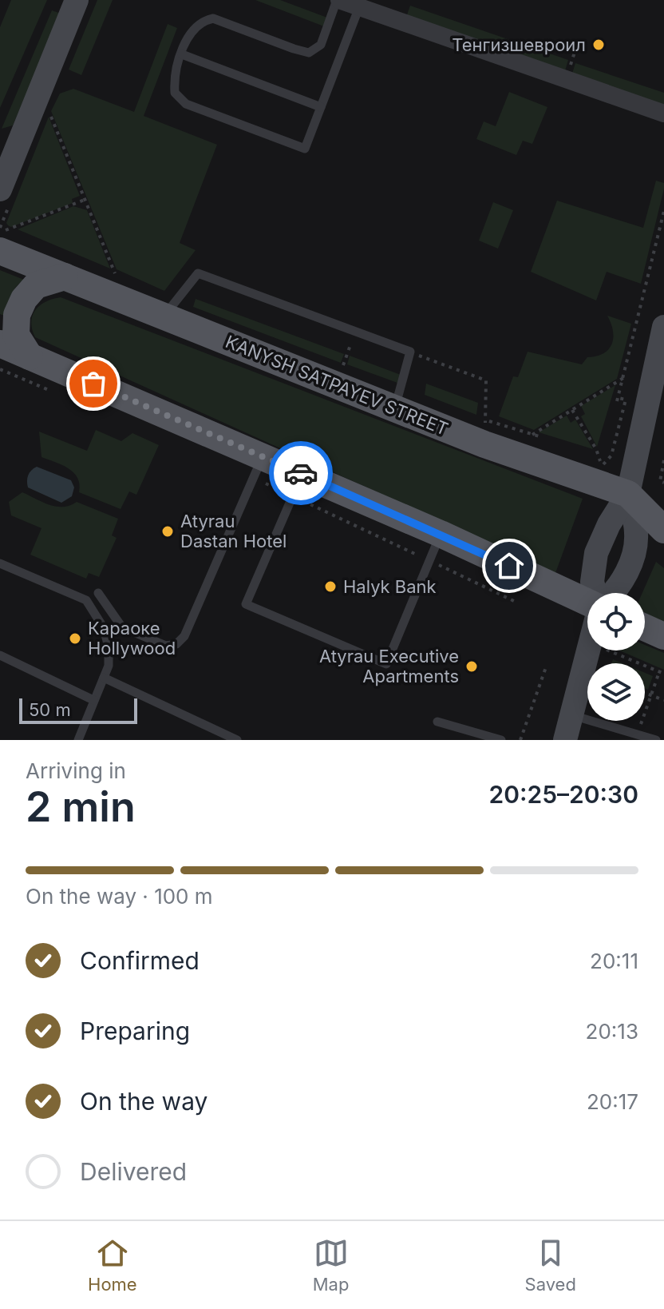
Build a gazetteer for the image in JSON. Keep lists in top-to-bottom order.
{
  "streets": {
    "main road": ["KANYSH SATPAYEV STREET"]
  },
  "places": [
    "Тенгизшевроил",
    "Atyrau Dastan Hotel",
    "Halyk Bank",
    "Караоке Hollywood",
    "Atyrau Executive Apartments"
  ],
  "scale_bar": "50 m",
  "page": {
    "scale": "50 m",
    "heading": ["2 min", "Arriving in", "20:25–20:30"],
    "bar": "On the way · 100 m",
    "list": [
      ["Confirmed", "20:11"],
      ["Preparing", "20:13"],
      ["On the way", "20:17"],
      "Delivered"
    ],
    "tabs": ["Home", "Map", "Saved"]
  }
}
